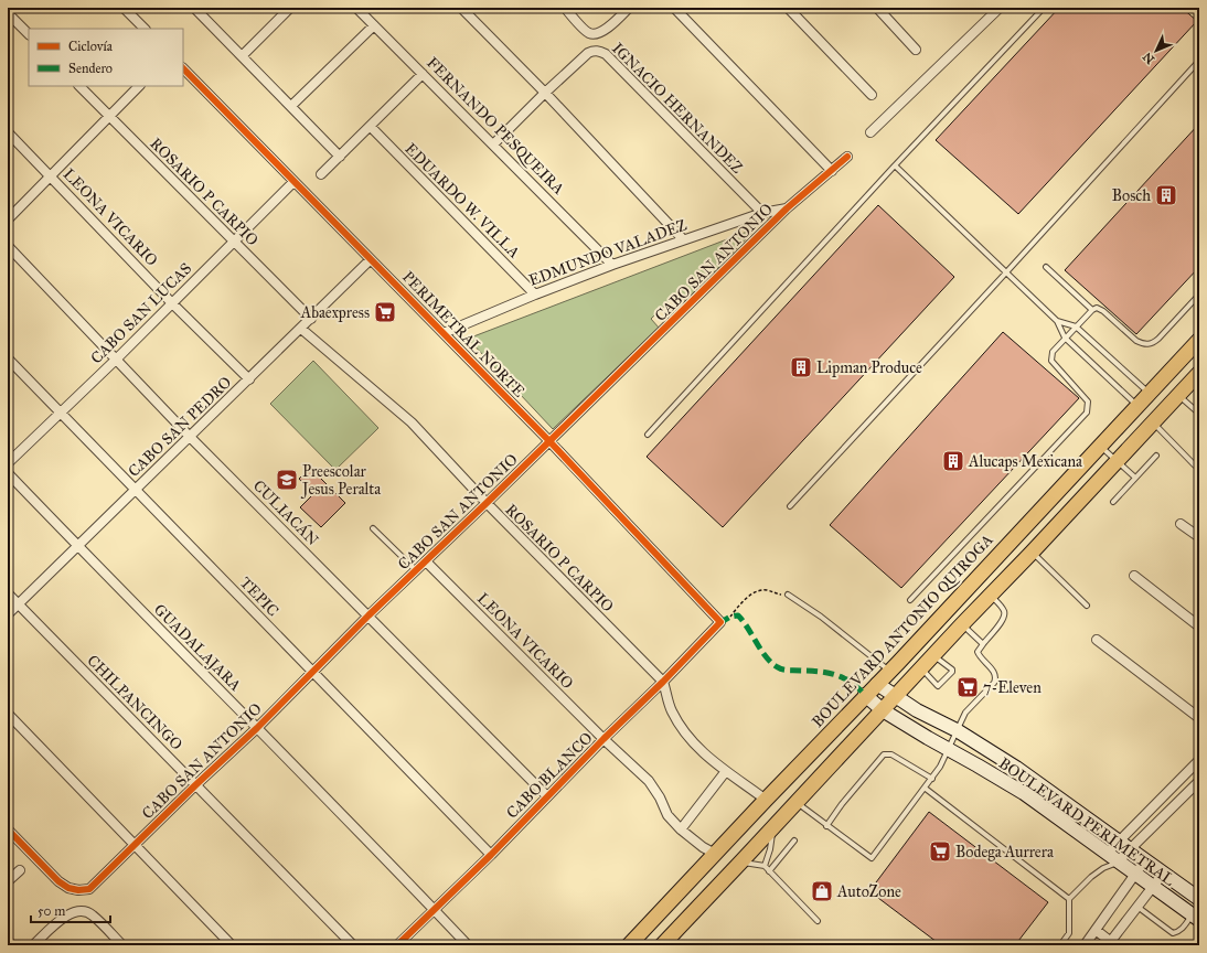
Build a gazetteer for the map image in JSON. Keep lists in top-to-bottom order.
{
  "streets": {
    "main road": ["BOULEVARD ANTONIO QUIROGA"],
    "street": [
      "IGNACIO HERNANDEZ",
      "FERNANDO PESQUEIRA",
      "ROSARIO P CARPIO",
      "EDUARDO W. VILLA",
      "LEONA VICARIO",
      "EDMUNDO VALADEZ",
      "CABO SAN ANTONIO",
      "CABO SAN LUCAS",
      "PERIMETRAL NORTE",
      "CABO SAN PEDRO",
      "CULIACÁN",
      "TEPIC",
      "GUADALAJARA",
      "CHILPANCINGO",
      "CABO BLANCO",
      "BOULEVARD PERIMETRAL"
    ]
  },
  "crossings": [
    ["IGNACIO HERNANDEZ", "FERNANDO PESQUEIRA"],
    ["IGNACIO HERNANDEZ", "EDMUNDO VALADEZ"],
    ["FERNANDO PESQUEIRA", "EDMUNDO VALADEZ"],
    ["ROSARIO P CARPIO", "CABO SAN ANTONIO"],
    ["ROSARIO P CARPIO", "CABO SAN LUCAS"],
    ["ROSARIO P CARPIO", "CABO SAN PEDRO"],
    ["ROSARIO P CARPIO", "CABO BLANCO"],
    ["EDUARDO W. VILLA", "EDMUNDO VALADEZ"],
    ["LEONA VICARIO", "CABO SAN ANTONIO"],
    ["LEONA VICARIO", "CABO SAN LUCAS"],
    ["LEONA VICARIO", "CABO SAN PEDRO"],
    ["LEONA VICARIO", "BOULEVARD ANTONIO QUIROGA"],
    ["LEONA VICARIO", "CABO BLANCO"],
    ["EDMUNDO VALADEZ", "CABO SAN ANTONIO"],
    ["EDMUNDO VALADEZ", "PERIMETRAL NORTE"],
    ["CABO SAN ANTONIO", "PERIMETRAL NORTE"],
    ["CABO SAN ANTONIO", "CULIACÁN"],
    ["CABO SAN ANTONIO", "TEPIC"],
    ["CABO SAN ANTONIO", "GUADALAJARA"],
    ["CABO SAN ANTONIO", "CHILPANCINGO"],
    ["CABO SAN LUCAS", "PERIMETRAL NORTE"],
    ["CABO SAN LUCAS", "CULIACÁN"],
    ["CABO SAN LUCAS", "TEPIC"],
    ["PERIMETRAL NORTE", "CABO SAN PEDRO"],
    ["PERIMETRAL NORTE", "CABO BLANCO"],
    ["CABO SAN PEDRO", "CULIACÁN"],
    ["CABO SAN PEDRO", "TEPIC"],
    ["CABO SAN PEDRO", "GUADALAJARA"],
    ["CABO SAN PEDRO", "CHILPANCINGO"],
    ["CULIACÁN", "CABO BLANCO"],
    ["TEPIC", "CABO BLANCO"],
    ["BOULEVARD ANTONIO QUIROGA", "BOULEVARD PERIMETRAL"],
    ["GUADALAJARA", "CABO BLANCO"]
  ],
  "places": {
    "building": ["Bosch", "Lipman Produce", "Alucaps Mexicana"],
    "supermarket": ["Abaexpress", "7-Eleven", "Bodega Aurrera"],
    "school or university": ["Preescolar Jesus Peralta"],
    "shop": ["AutoZone"]
  },
  "legend": ["Ciclovía", "Sendero"],
  "scale_bar": "50 m",
  "north": "bottom left"
}
